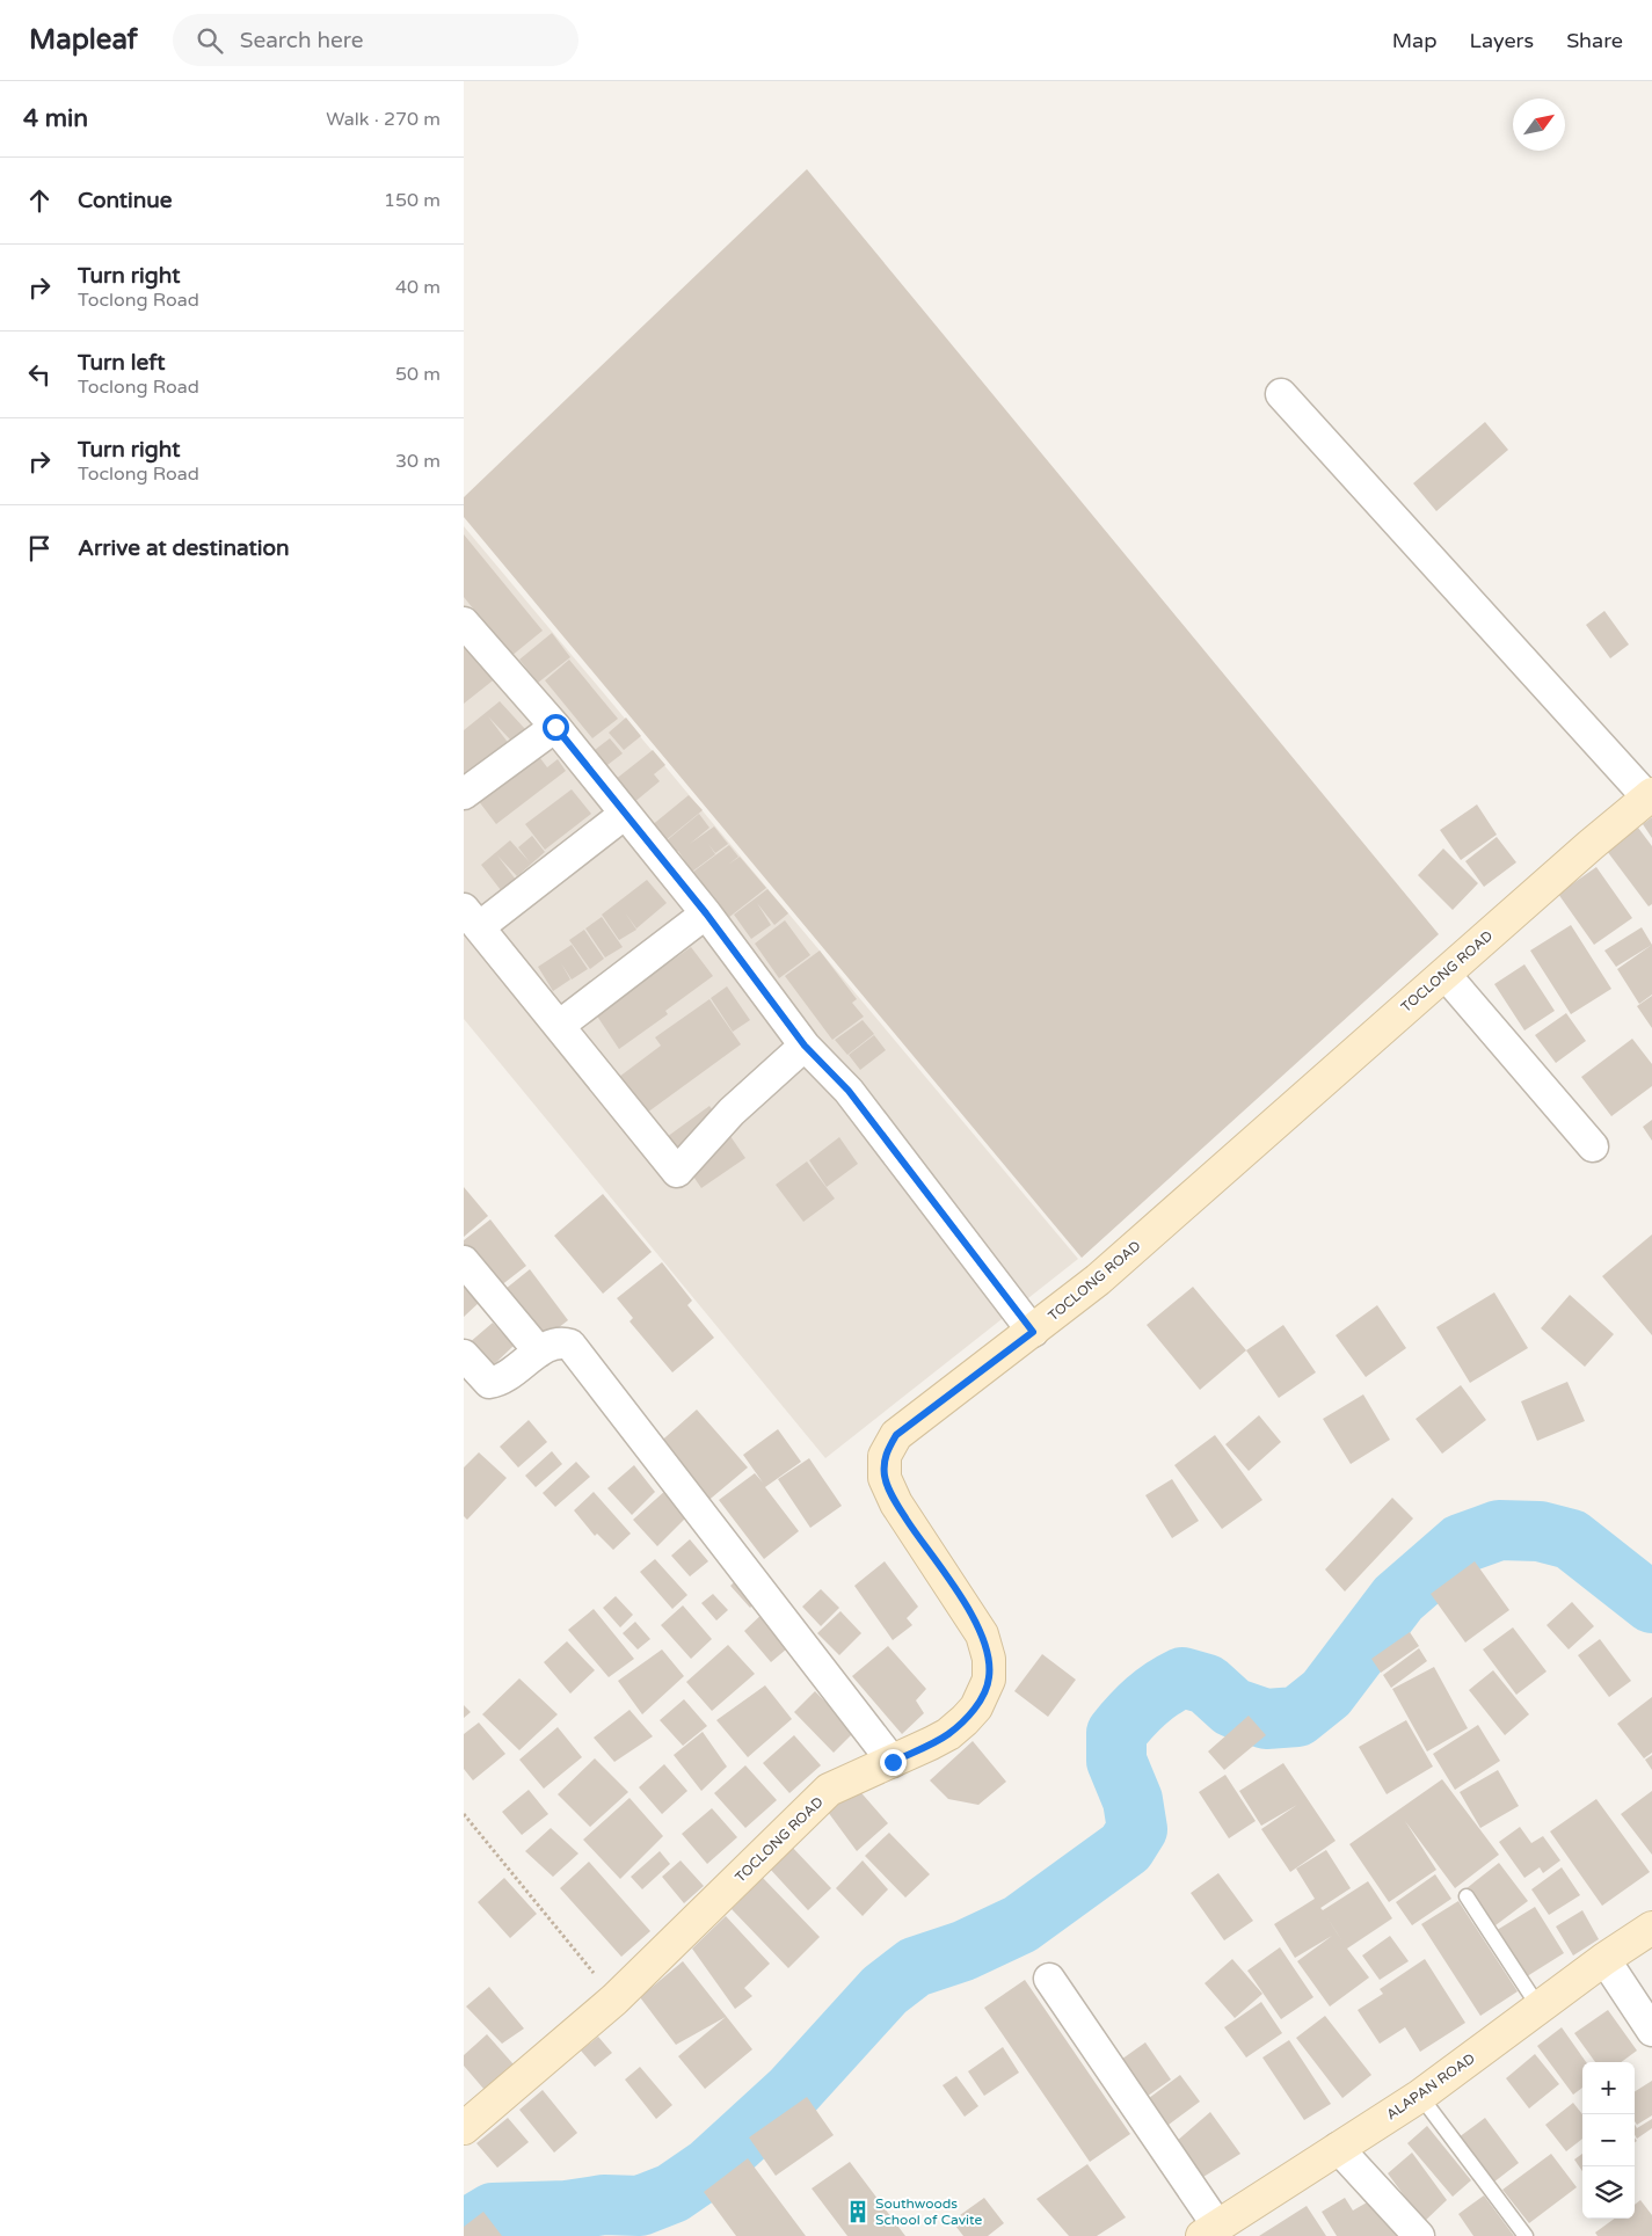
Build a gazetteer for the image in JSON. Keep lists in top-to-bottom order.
{
  "streets": {
    "street": ["TOCLONG ROAD", "ALAPAN ROAD"]
  },
  "places": {
    "building": ["Southwoods School of Cavite"]
  },
  "north": "top right",
  "page": {
    "header": "Mapleaf",
    "search": "Search here",
    "nav": ["Map", "Layers", "Share"],
    "heading": ["4 min", "Walk · 270 m"],
    "list": [
      ["Continue", "150 m"],
      ["Turn right", "Toclong Road", "40 m"],
      ["Turn left", "Toclong Road", "50 m"],
      ["Turn right", "Toclong Road", "30 m"],
      "Arrive at destination"
    ],
    "map_buttons": ["+", "−"]
  }
}
